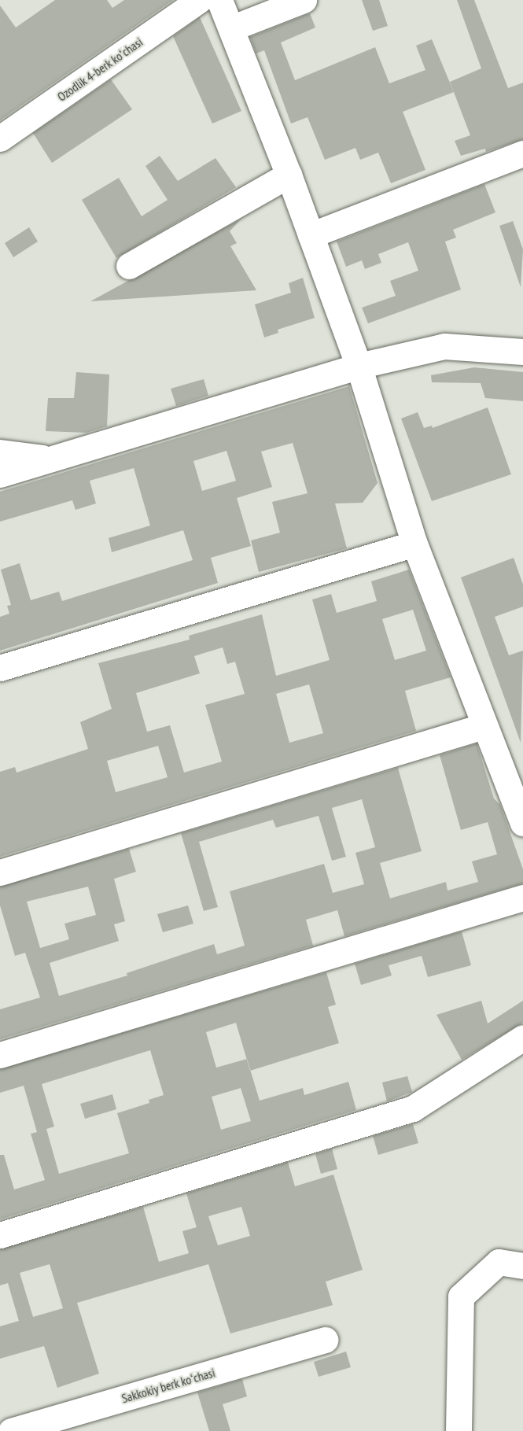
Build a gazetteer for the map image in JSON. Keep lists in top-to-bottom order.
{
  "streets": {
    "street": ["Ozodlik 4-berk koʻchasi", "Sakkokiy berk koʻchasi"]
  }
}
